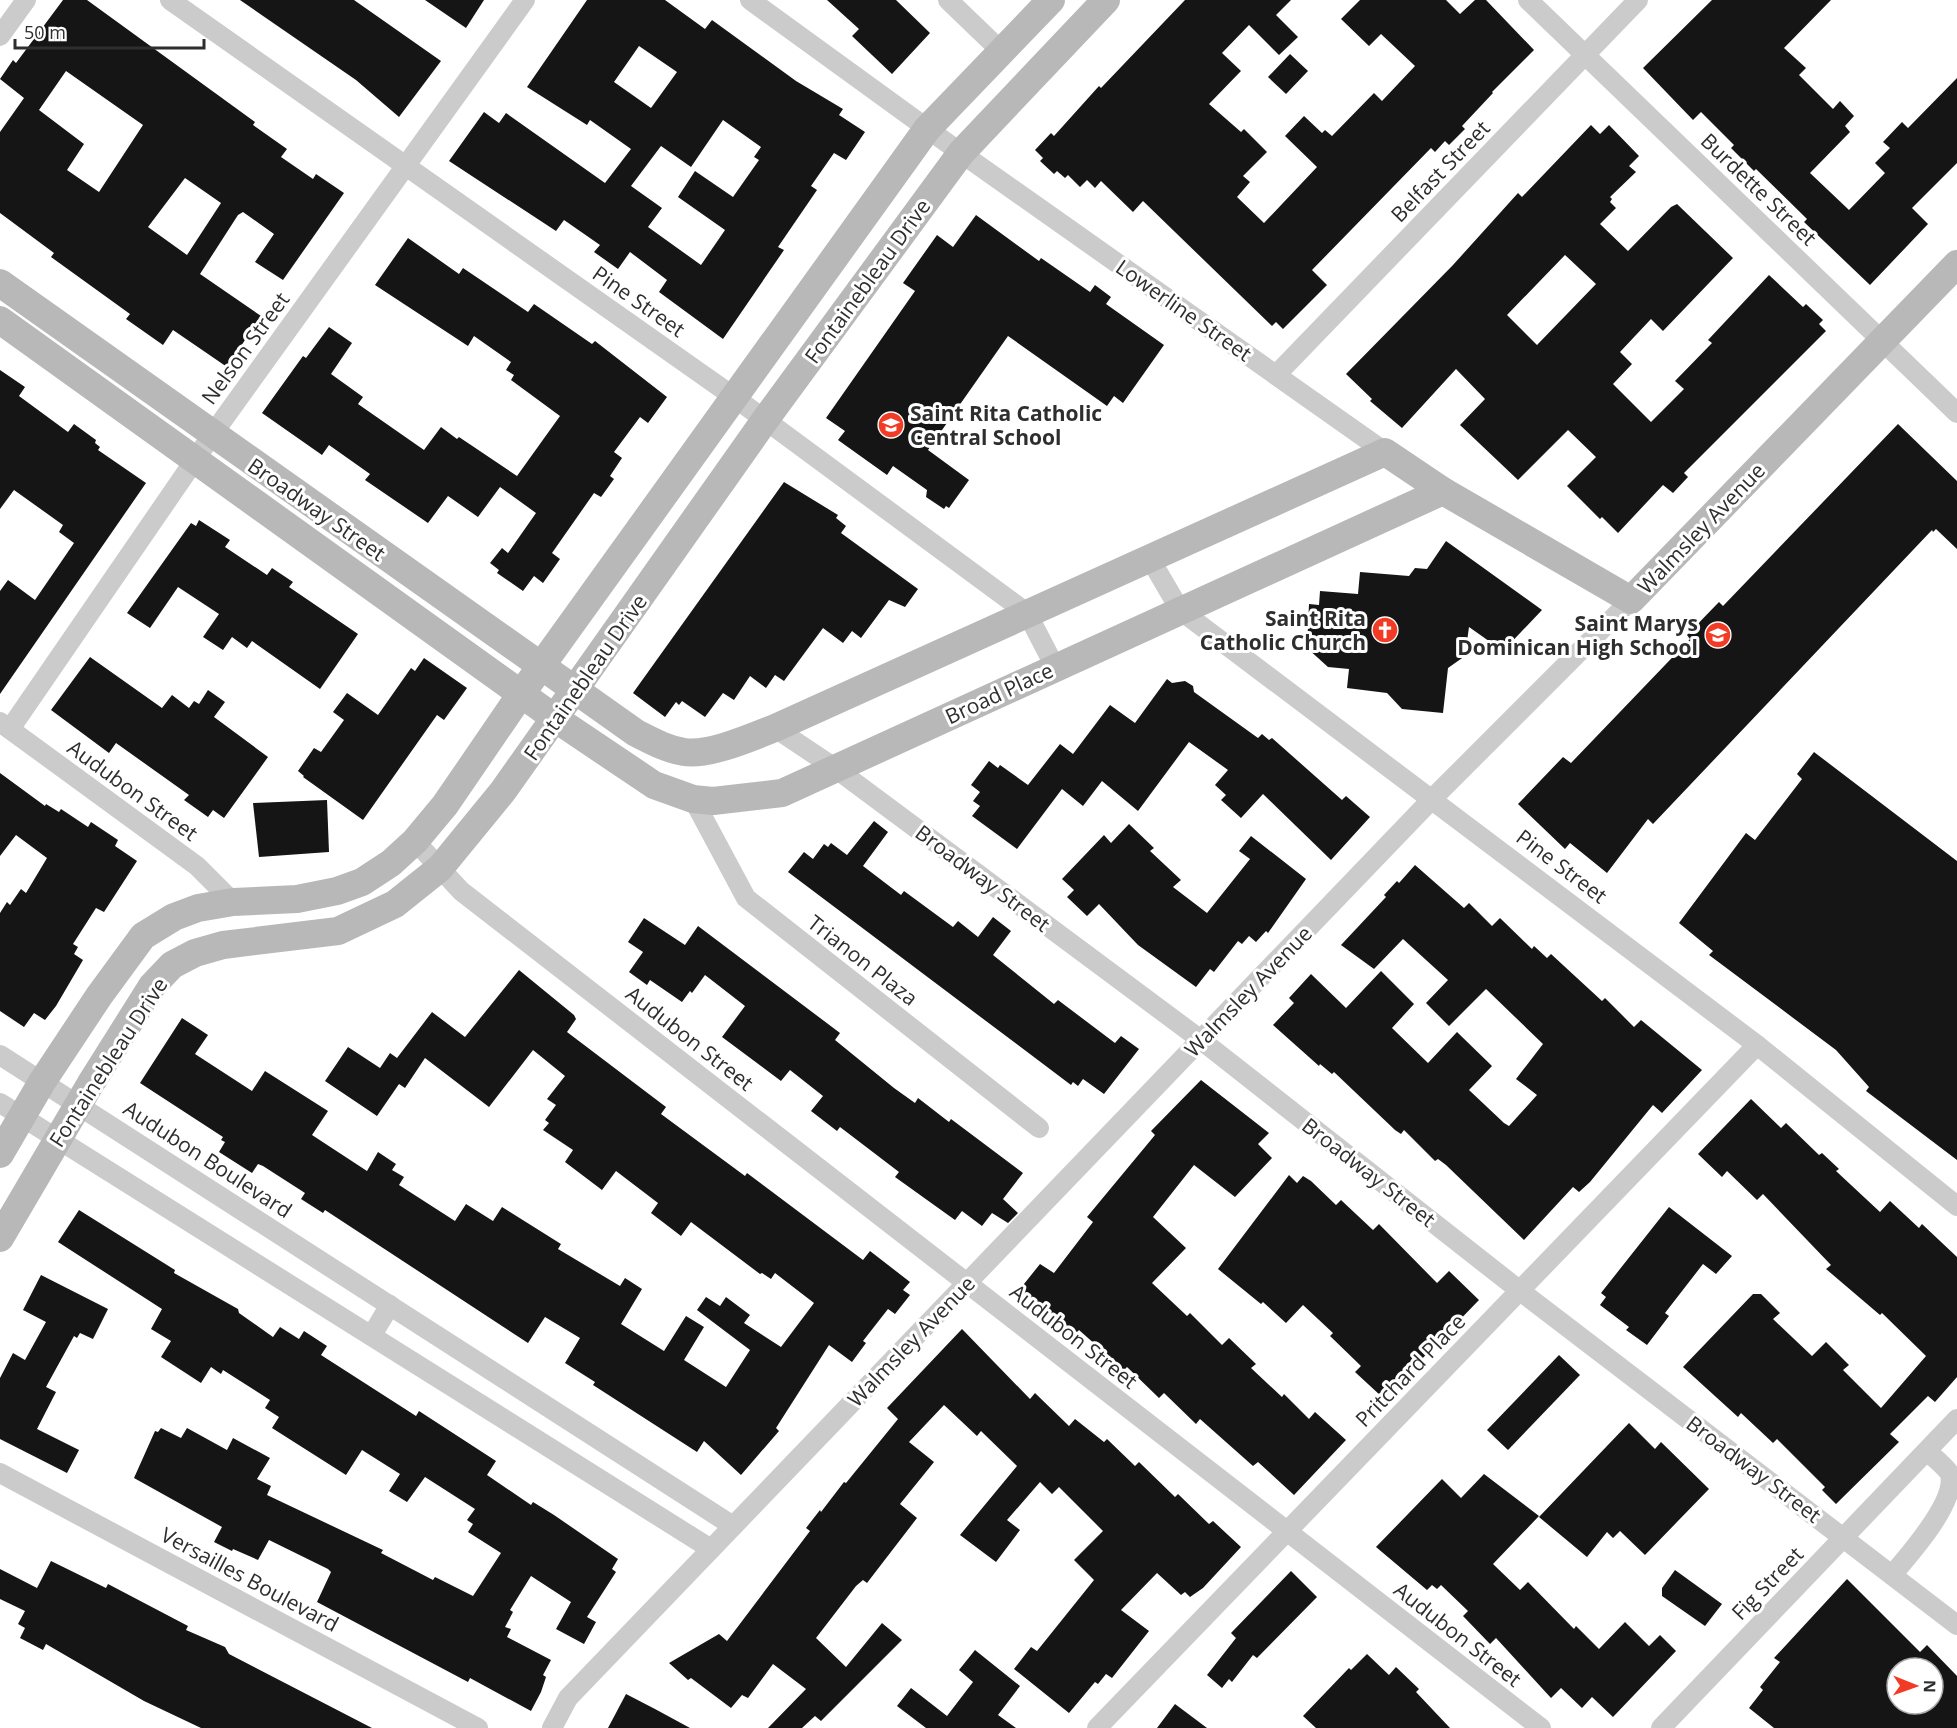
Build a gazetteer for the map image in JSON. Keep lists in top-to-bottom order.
{
  "streets": {
    "street": [
      "Belfast Street",
      "Burdette Street",
      "Fontainebleau Drive",
      "Pine Street",
      "Lowerline Street",
      "Nelson Street",
      "Broadway Street",
      "Walmsley Avenue",
      "Broad Place",
      "Audubon Street",
      "Trianon Plaza",
      "Audubon Boulevard",
      "Pritchard Place",
      "Versailles Boulevard",
      "Fig Street"
    ]
  },
  "crossings": [
    ["Belfast Street", "Burdette Street"],
    ["Belfast Street", "Lowerline Street"],
    ["Burdette Street", "Walmsley Avenue"],
    ["Fontainebleau Drive", "Pine Street"],
    ["Fontainebleau Drive", "Lowerline Street"],
    ["Fontainebleau Drive", "Broadway Street"],
    ["Fontainebleau Drive", "Broad Place"],
    ["Fontainebleau Drive", "Audubon Street"],
    ["Fontainebleau Drive", "Audubon Boulevard"],
    ["Pine Street", "Nelson Street"],
    ["Pine Street", "Walmsley Avenue"],
    ["Pine Street", "Broad Place"],
    ["Pine Street", "Pritchard Place"],
    ["Lowerline Street", "Walmsley Avenue"],
    ["Lowerline Street", "Broad Place"],
    ["Nelson Street", "Broadway Street"],
    ["Nelson Street", "Audubon Street"],
    ["Broadway Street", "Walmsley Avenue"],
    ["Broadway Street", "Broad Place"],
    ["Broadway Street", "Pritchard Place"],
    ["Broadway Street", "Fig Street"],
    ["Walmsley Avenue", "Audubon Street"],
    ["Walmsley Avenue", "Audubon Boulevard"],
    ["Broad Place", "Trianon Plaza"],
    ["Audubon Street", "Pritchard Place"]
  ],
  "places": {
    "school or university": ["Saint Rita Catholic Central School", "Saint Marys Dominican High School"],
    "church": ["Saint Rita Catholic Church"]
  },
  "scale_bar": "50 m",
  "north": "right"
}
